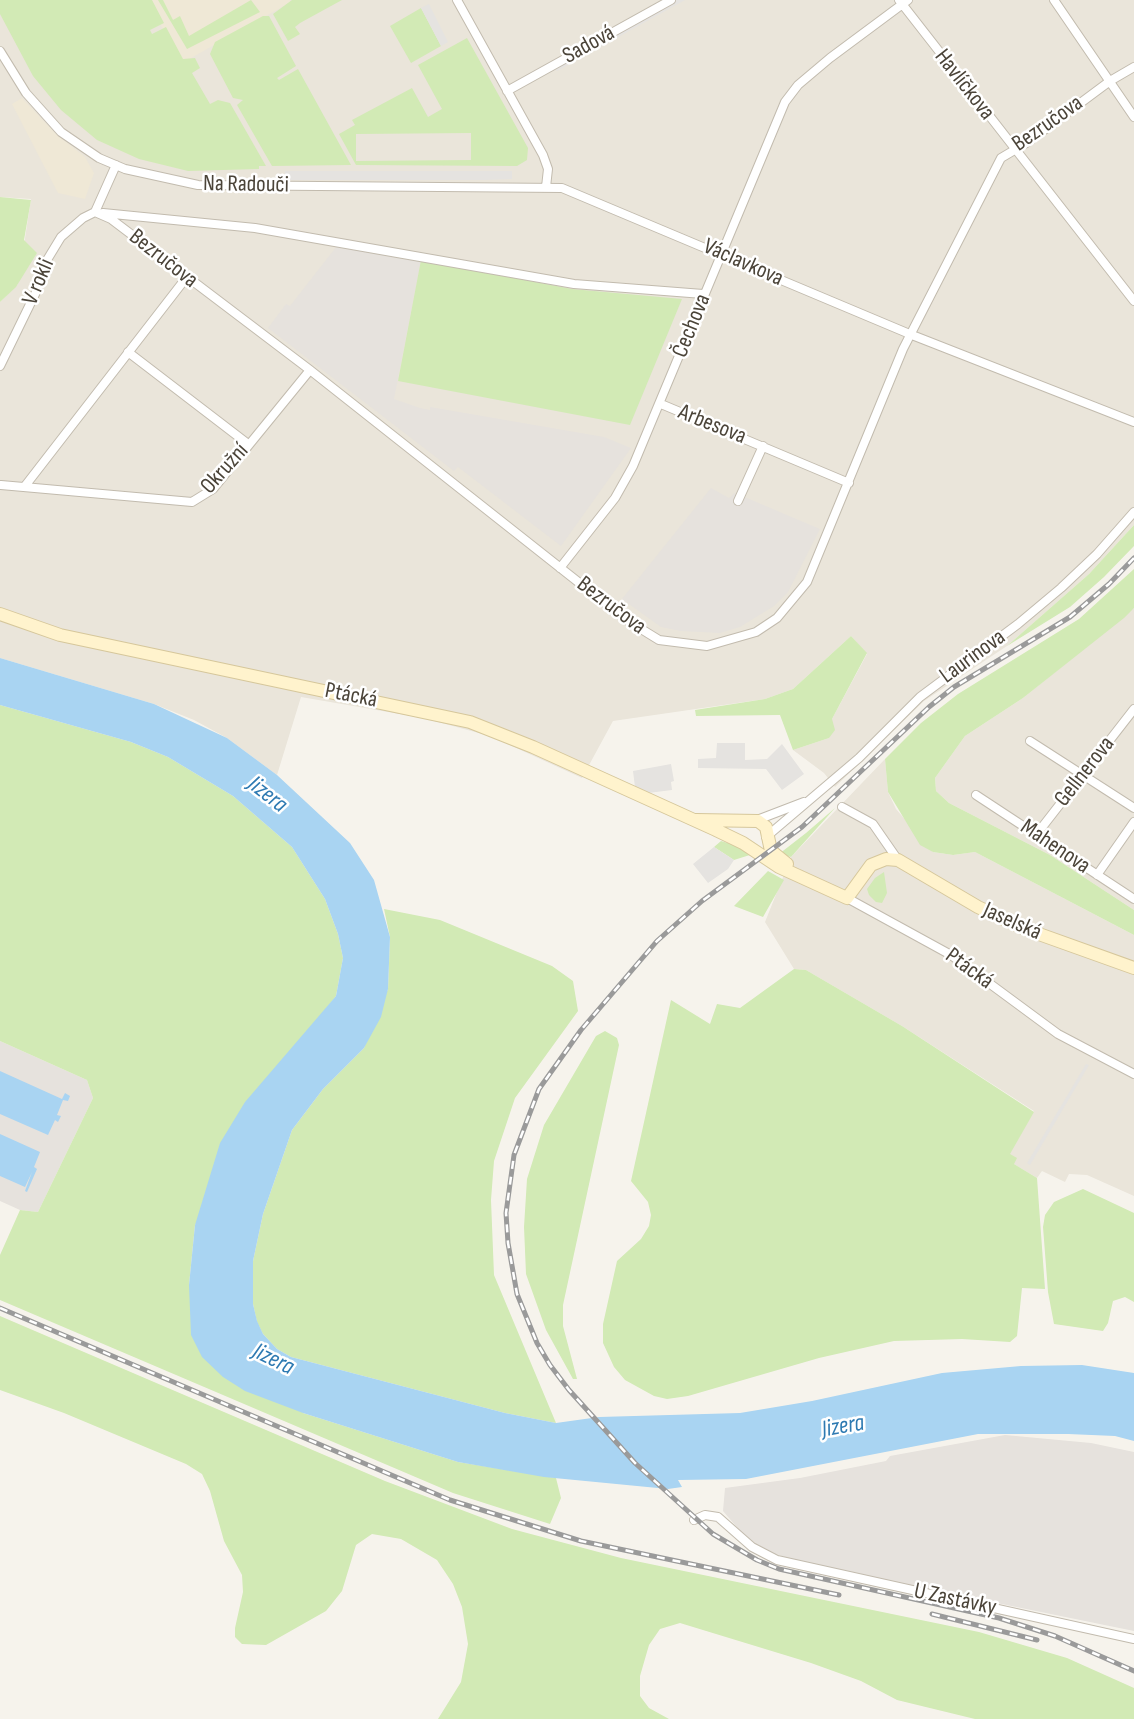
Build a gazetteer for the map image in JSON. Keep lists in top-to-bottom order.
{
  "streets": {
    "street": [
      "Sadová",
      "Havlíčkova",
      "Bezručova",
      "Na Radouči",
      "Václavkova",
      "V rokli",
      "Čechova",
      "Arbesova",
      "Okružní",
      "Laurinova",
      "Ptácká",
      "Gellnerova",
      "Mahenova",
      "Jaselská",
      "U Zastávky"
    ]
  },
  "crossings": [
    ["Havlíčkova", "Bezručova"],
    ["Havlíčkova", "Čechova"],
    ["Bezručova", "Václavkova"],
    ["Bezručova", "V rokli"],
    ["Bezručova", "Čechova"],
    ["Bezručova", "Arbesova"],
    ["Bezručova", "Okružní"],
    ["Na Radouči", "Václavkova"],
    ["Václavkova", "Čechova"],
    ["Čechova", "Arbesova"],
    ["Laurinova", "Ptácká"],
    ["Gellnerova", "Mahenova"]
  ],
  "water": ["Jizera"]
}
